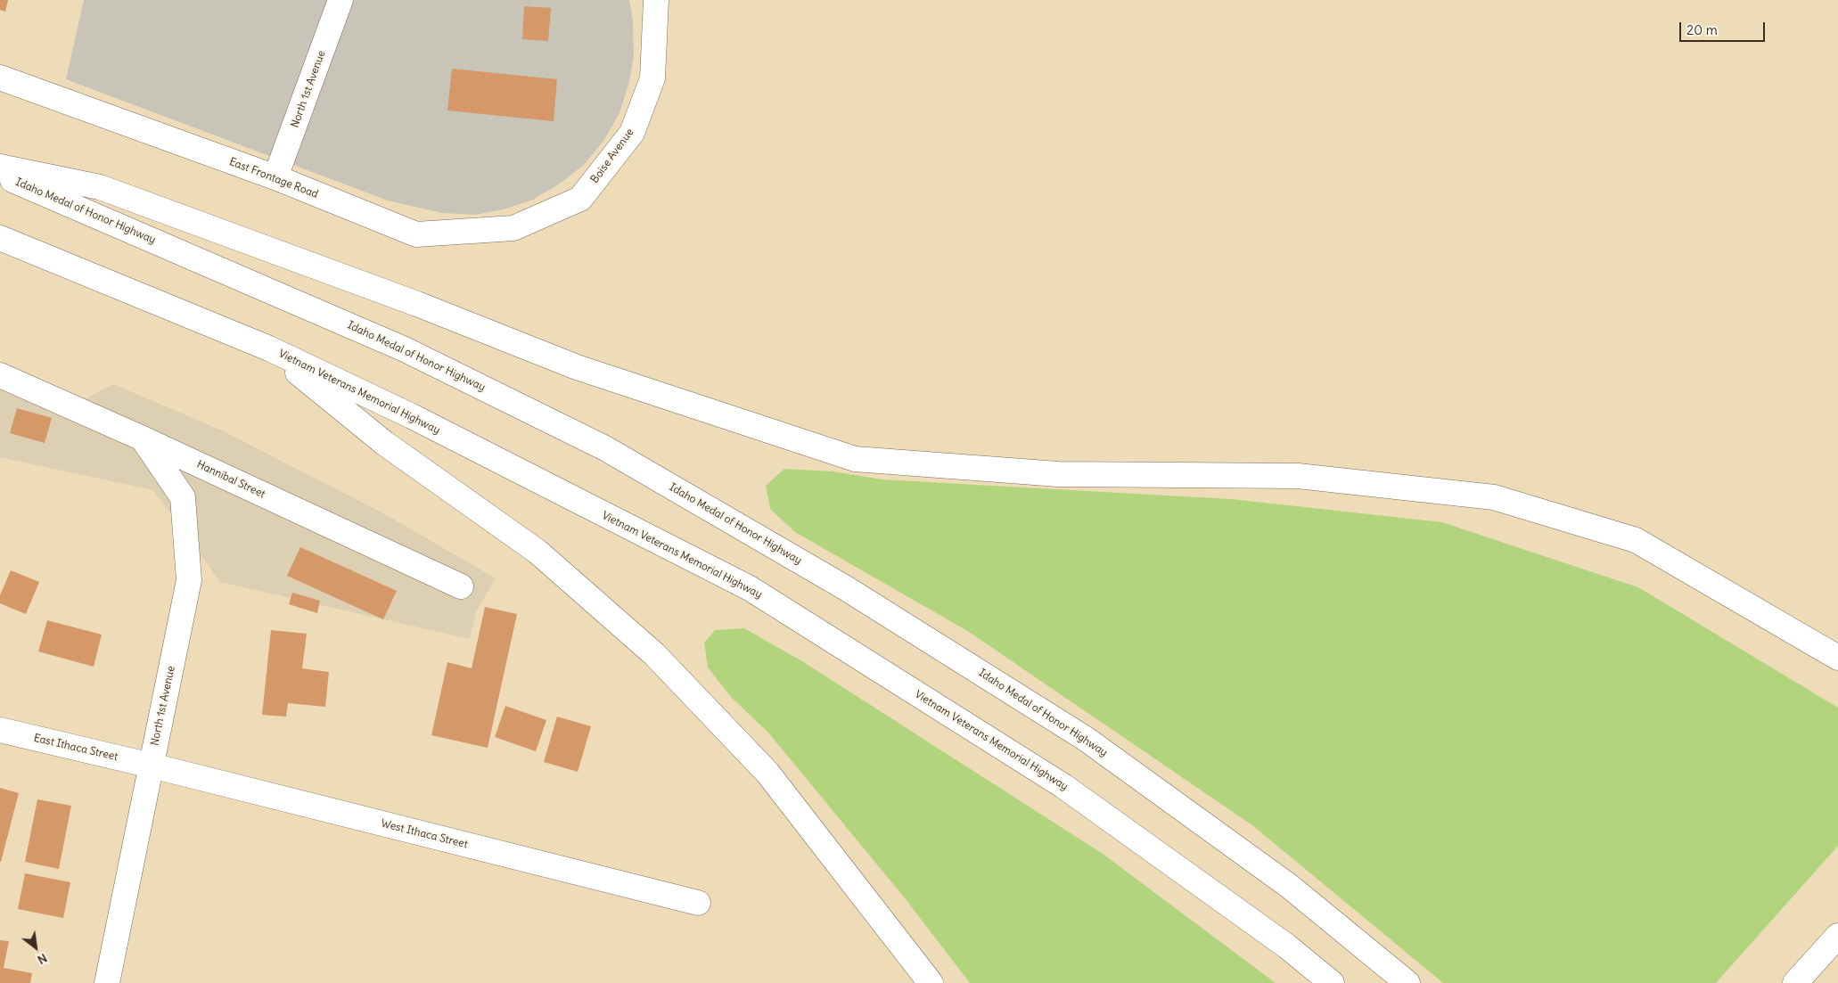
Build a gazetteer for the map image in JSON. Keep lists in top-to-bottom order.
{
  "streets": {
    "main road": [
      "North 1st Avenue",
      "Boise Avenue",
      "East Frontage Road",
      "Idaho Medal of Honor Highway",
      "Vietnam Veterans Memorial Highway",
      "Hannibal Street",
      "East Ithaca Street",
      "West Ithaca Street"
    ]
  },
  "crossings": [
    ["North 1st Avenue", "East Frontage Road"],
    ["North 1st Avenue", "Hannibal Street"],
    ["North 1st Avenue", "East Ithaca Street"],
    ["North 1st Avenue", "West Ithaca Street"],
    ["Boise Avenue", "East Frontage Road"],
    ["East Ithaca Street", "West Ithaca Street"]
  ],
  "scale_bar": "20 m",
  "north": "bottom right"
}
